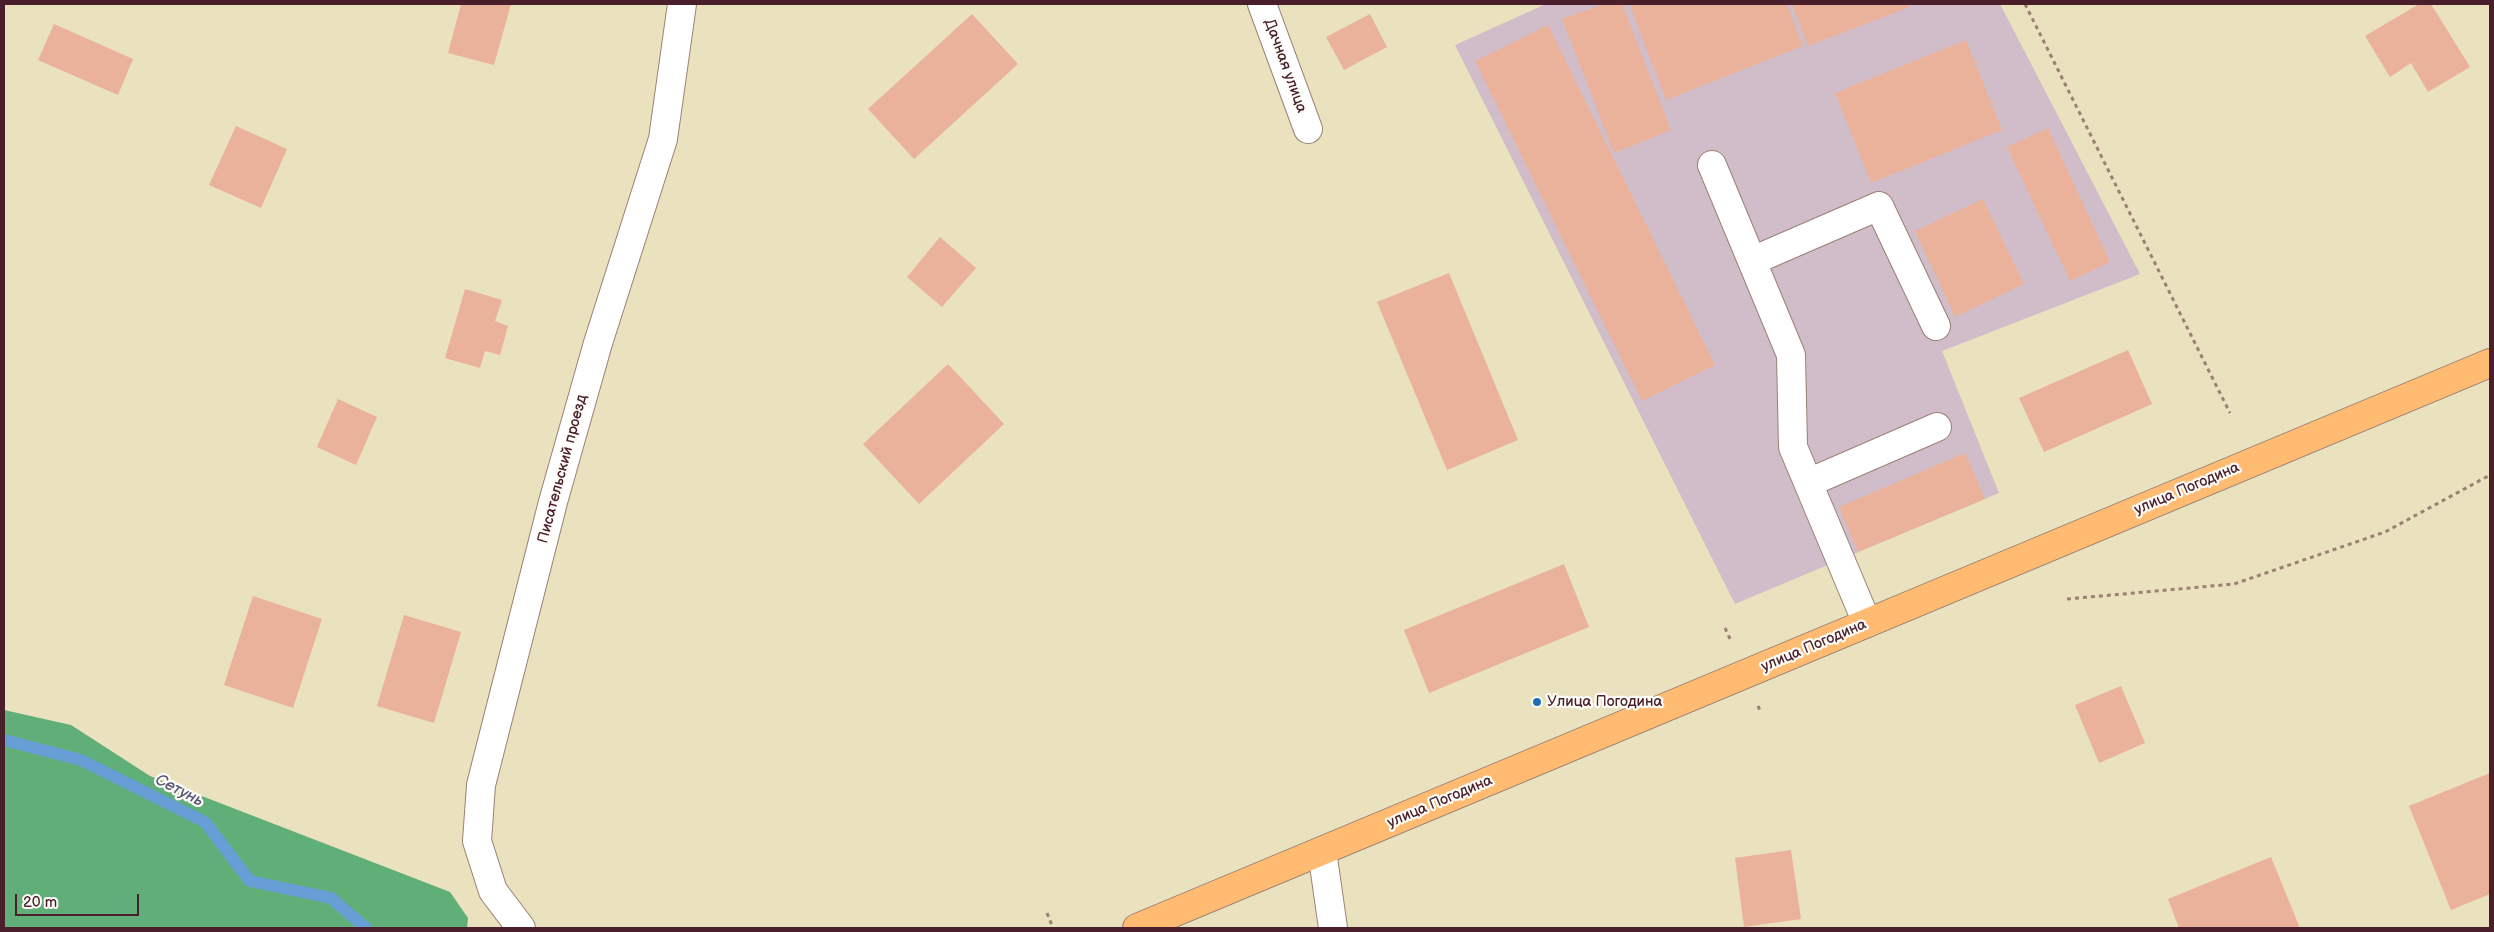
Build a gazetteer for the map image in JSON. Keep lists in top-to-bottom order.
{
  "streets": {
    "main road": ["улица Погодина"],
    "street": ["Дачная улица", "Писательский проезд"]
  },
  "water": ["Сетунь"],
  "places": ["Улица Погодина"],
  "scale_bar": "20 m"
}
